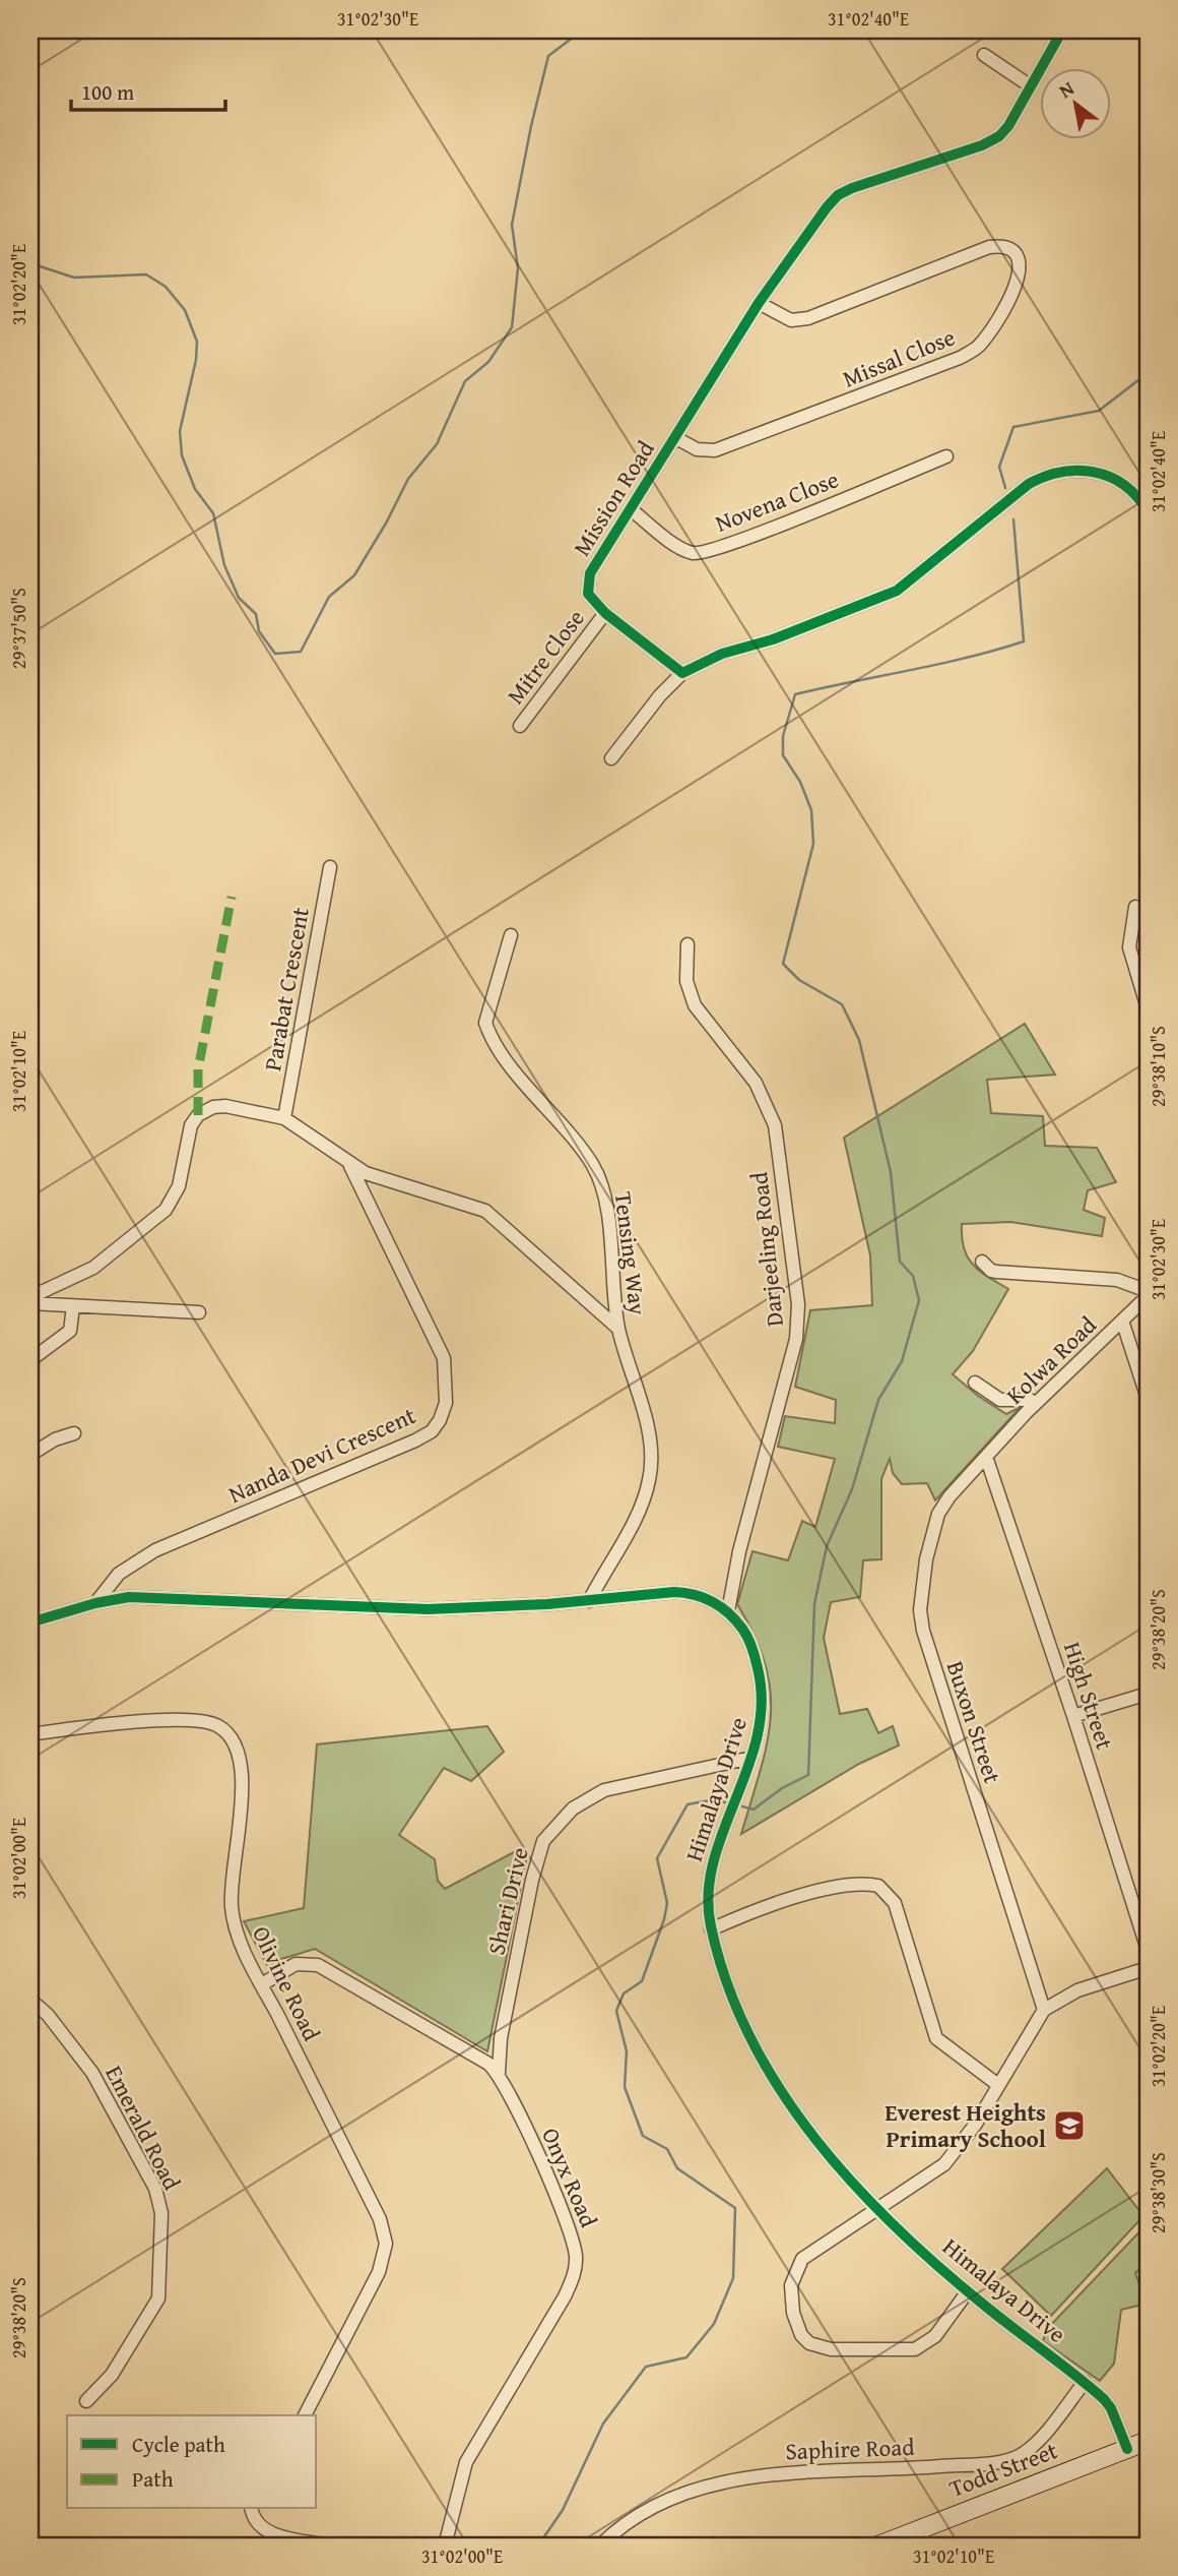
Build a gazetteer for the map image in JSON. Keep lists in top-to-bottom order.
{
  "streets": {
    "street": [
      "Missal Close",
      "Mission Road",
      "Novena Close",
      "Mitre Close",
      "Parabat Crescent",
      "Darjeeling Road",
      "Tensing Way",
      "Kolwa Road",
      "Nanda Devi Crescent",
      "High Street",
      "Buxon Street",
      "Himalaya Drive",
      "Shari Drive",
      "Olivine Road",
      "Emerald Road",
      "Onyx Road",
      "Saphire Road",
      "Todd Street"
    ]
  },
  "crossings": [
    ["Missal Close", "Mission Road"],
    ["Mission Road", "Novena Close"],
    ["Mission Road", "Mitre Close"],
    ["Darjeeling Road", "Himalaya Drive"],
    ["Tensing Way", "Himalaya Drive"],
    ["Kolwa Road", "High Street"],
    ["Kolwa Road", "Buxon Street"],
    ["Nanda Devi Crescent", "Himalaya Drive"],
    ["High Street", "Buxon Street"],
    ["Himalaya Drive", "Shari Drive"],
    ["Himalaya Drive", "Saphire Road"],
    ["Himalaya Drive", "Todd Street"],
    ["Shari Drive", "Onyx Road"],
    ["Olivine Road", "Onyx Road"]
  ],
  "places": {
    "school or university": ["Everest Heights Primary School"]
  },
  "legend": ["Cycle path", "Path"],
  "scale_bar": "100 m",
  "north": "top left",
  "coordinates": [
    "31°02'30\"E",
    "31°02'40\"E",
    "31°02'20\"E",
    "29°37'50\"S",
    "29°38'10\"S",
    "31°02'10\"E",
    "29°38'20\"S",
    "31°02'00\"E",
    "29°38'30\"S"
  ]
}
